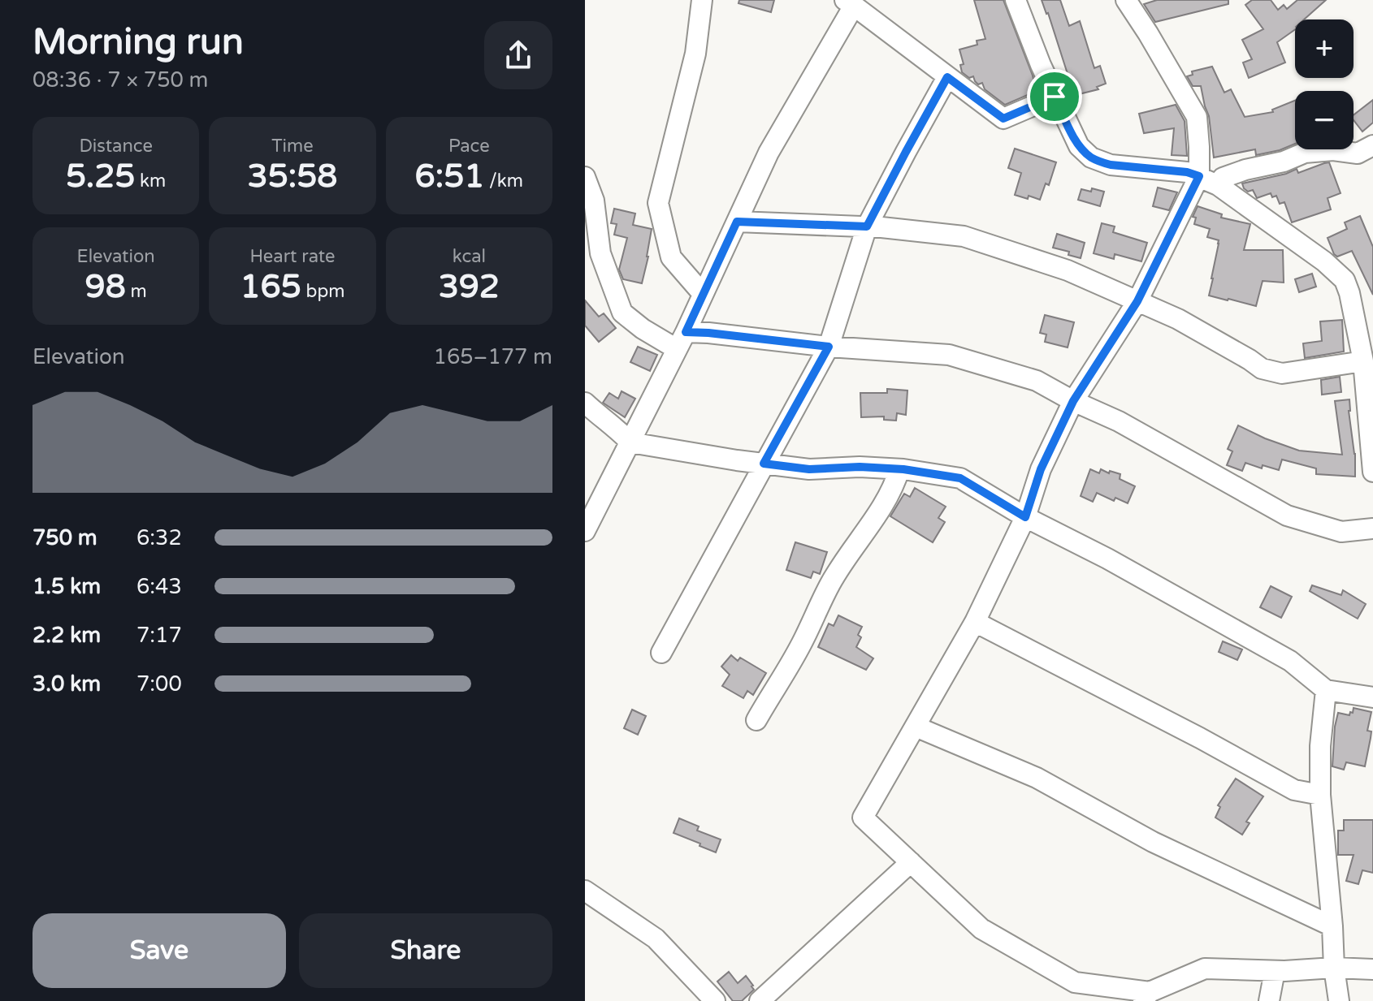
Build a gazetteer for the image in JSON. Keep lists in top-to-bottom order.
{
  "page": {
    "heading": ["Morning run", "08:36 · 7 × 750 m"],
    "map_buttons": ["+", "−"],
    "stats": [
      ["Distance", "5.25 km"],
      ["Time", "35:58"],
      ["Pace", "6:51 /km"],
      ["Elevation", "98 m"],
      ["Heart rate", "165 bpm"],
      ["kcal", "392"]
    ],
    "chart": ["Elevation", "165–177 m"],
    "list": [
      {
        "name": "750 m",
        "note": "6:32"
      },
      {
        "name": "1.5 km",
        "note": "6:43"
      },
      {
        "name": "2.2 km",
        "note": "7:17"
      },
      {
        "name": "3.0 km",
        "note": "7:00"
      }
    ],
    "buttons": ["Save", "Share"]
  }
}
